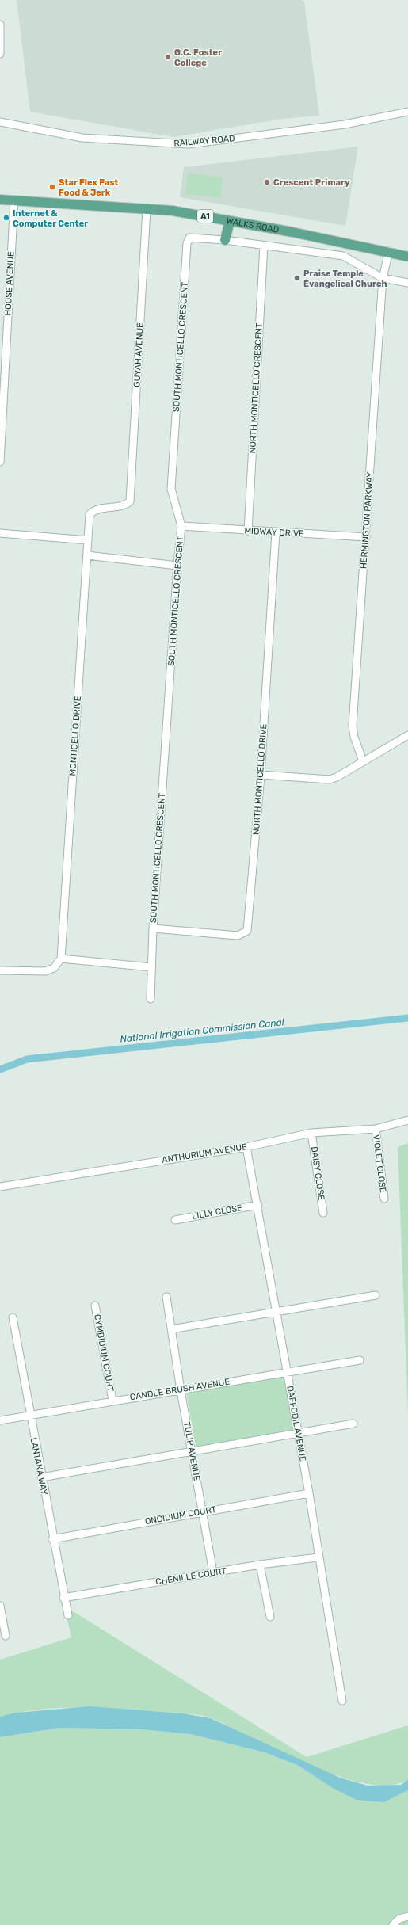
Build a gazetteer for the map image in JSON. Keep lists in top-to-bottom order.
{
  "streets": {
    "main road": ["A1", "WALKS ROAD"],
    "street": [
      "RAILWAY ROAD",
      "HOOSE AVENUE",
      "SOUTH MONTICELLO CRESCENT",
      "GUYAH AVENUE",
      "NORTH MONTICELLO CRESCENT",
      "HERMINGTON PARKWAY",
      "MIDWAY DRIVE",
      "MONTICELLO DRIVE",
      "NORTH MONTICELLO DRIVE",
      "ANTHURIUM AVENUE",
      "VIOLET CLOSE",
      "DAISY CLOSE",
      "LILLY CLOSE",
      "CYMBIDIUM COURT",
      "CANDLE BRUSH AVENUE",
      "DAFFODIL AVENUE",
      "TULIP AVENUE",
      "LANTANA WAY",
      "ONCIDIUM COURT",
      "CHENILLE COURT"
    ]
  },
  "crossings": [
    ["WALKS ROAD", "HOOSE AVENUE"],
    ["WALKS ROAD", "GUYAH AVENUE"],
    ["WALKS ROAD", "HERMINGTON PARKWAY"],
    ["SOUTH MONTICELLO CRESCENT", "MIDWAY DRIVE"],
    ["SOUTH MONTICELLO CRESCENT", "NORTH MONTICELLO DRIVE"],
    ["GUYAH AVENUE", "MONTICELLO DRIVE"],
    ["NORTH MONTICELLO CRESCENT", "MIDWAY DRIVE"],
    ["HERMINGTON PARKWAY", "MIDWAY DRIVE"],
    ["MIDWAY DRIVE", "NORTH MONTICELLO DRIVE"],
    ["ANTHURIUM AVENUE", "VIOLET CLOSE"],
    ["ANTHURIUM AVENUE", "DAISY CLOSE"],
    ["ANTHURIUM AVENUE", "DAFFODIL AVENUE"],
    ["LILLY CLOSE", "DAFFODIL AVENUE"],
    ["CYMBIDIUM COURT", "CANDLE BRUSH AVENUE"],
    ["CANDLE BRUSH AVENUE", "DAFFODIL AVENUE"],
    ["CANDLE BRUSH AVENUE", "TULIP AVENUE"],
    ["CANDLE BRUSH AVENUE", "LANTANA WAY"],
    ["DAFFODIL AVENUE", "ONCIDIUM COURT"],
    ["DAFFODIL AVENUE", "CHENILLE COURT"],
    ["TULIP AVENUE", "ONCIDIUM COURT"],
    ["TULIP AVENUE", "CHENILLE COURT"],
    ["LANTANA WAY", "ONCIDIUM COURT"],
    ["LANTANA WAY", "CHENILLE COURT"]
  ],
  "water": ["National Irrigation Commission Canal"],
  "places": [
    "G.C. Foster College",
    "Crescent Primary",
    "Star Flex Fast Food & Jerk",
    "Internet & Computer Center",
    "Praise Temple Evangelical Church"
  ]
}
